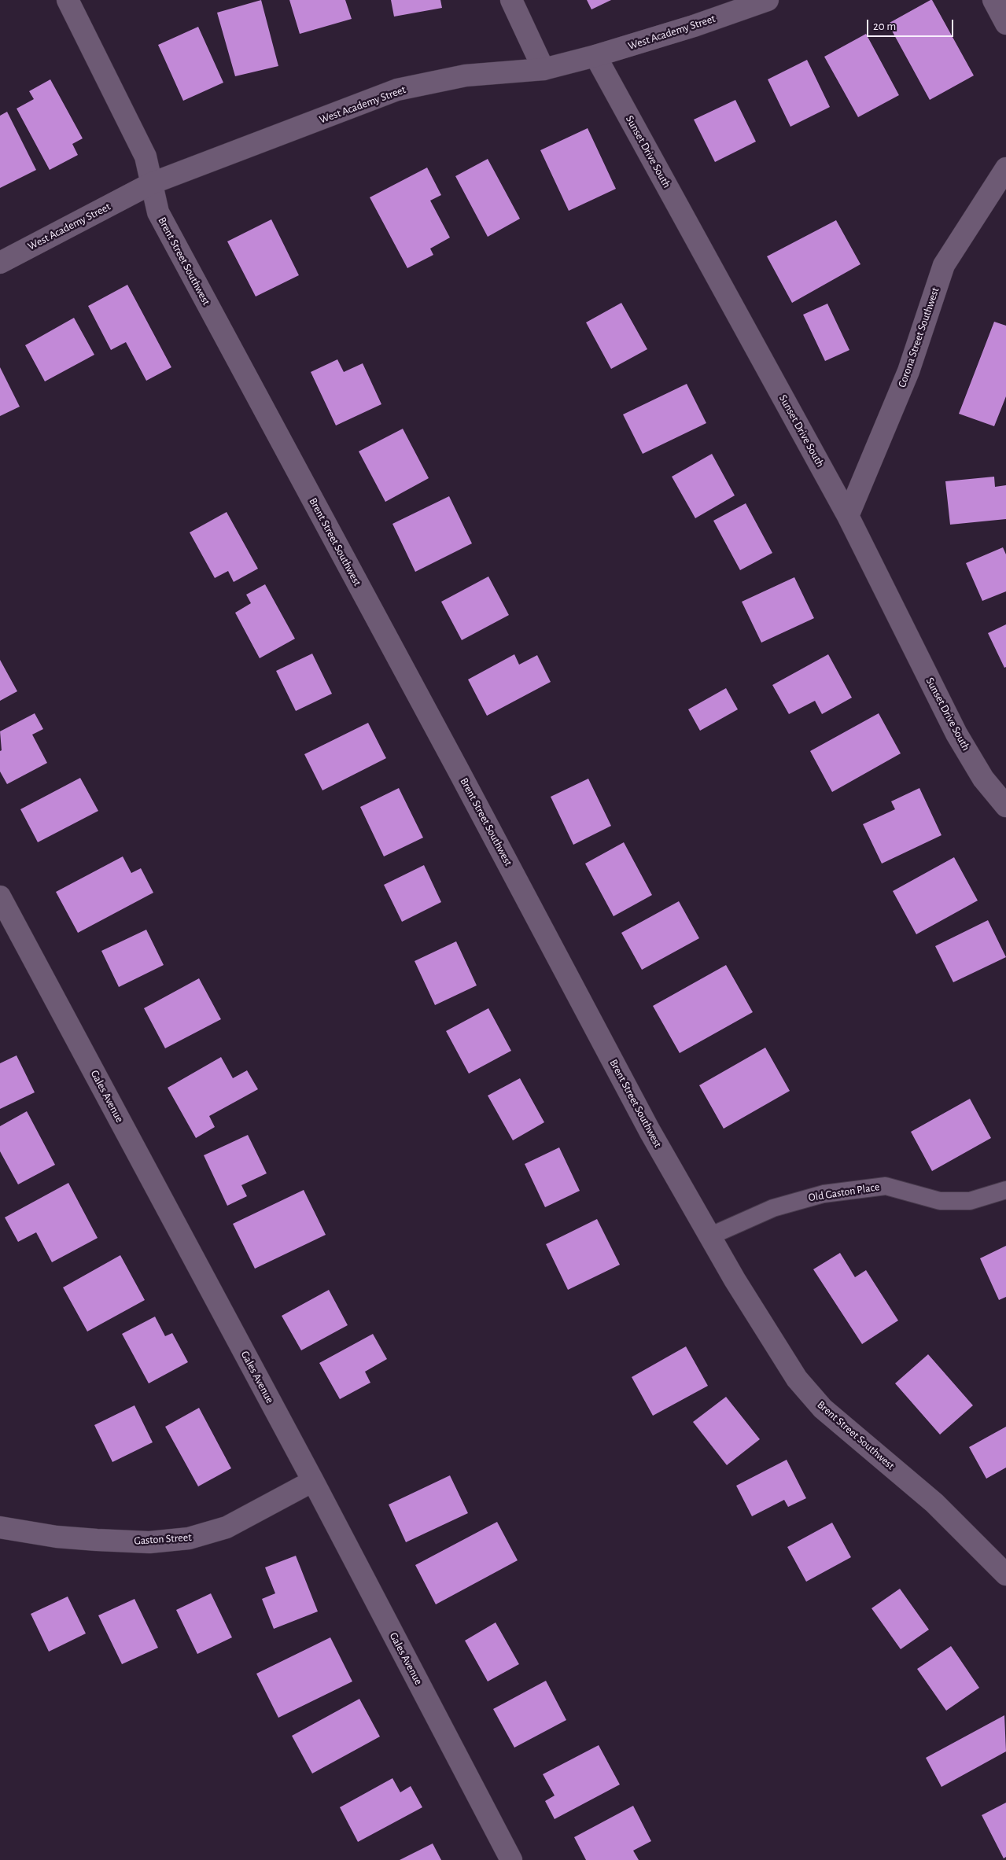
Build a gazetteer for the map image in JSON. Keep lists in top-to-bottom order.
{
  "streets": {
    "street": [
      "West Academy Street",
      "Sunset Drive South",
      "Brent Street Southwest",
      "Corona Street Southwest",
      "Gales Avenue",
      "Gaston Street"
    ],
    "lane": ["Old Gaston Place"]
  },
  "crossings": [
    ["West Academy Street", "Sunset Drive South"],
    ["West Academy Street", "Brent Street Southwest"],
    ["Sunset Drive South", "Corona Street Southwest"],
    ["Brent Street Southwest", "Old Gaston Place"],
    ["Gales Avenue", "Gaston Street"]
  ],
  "scale_bar": "20 m"
}
